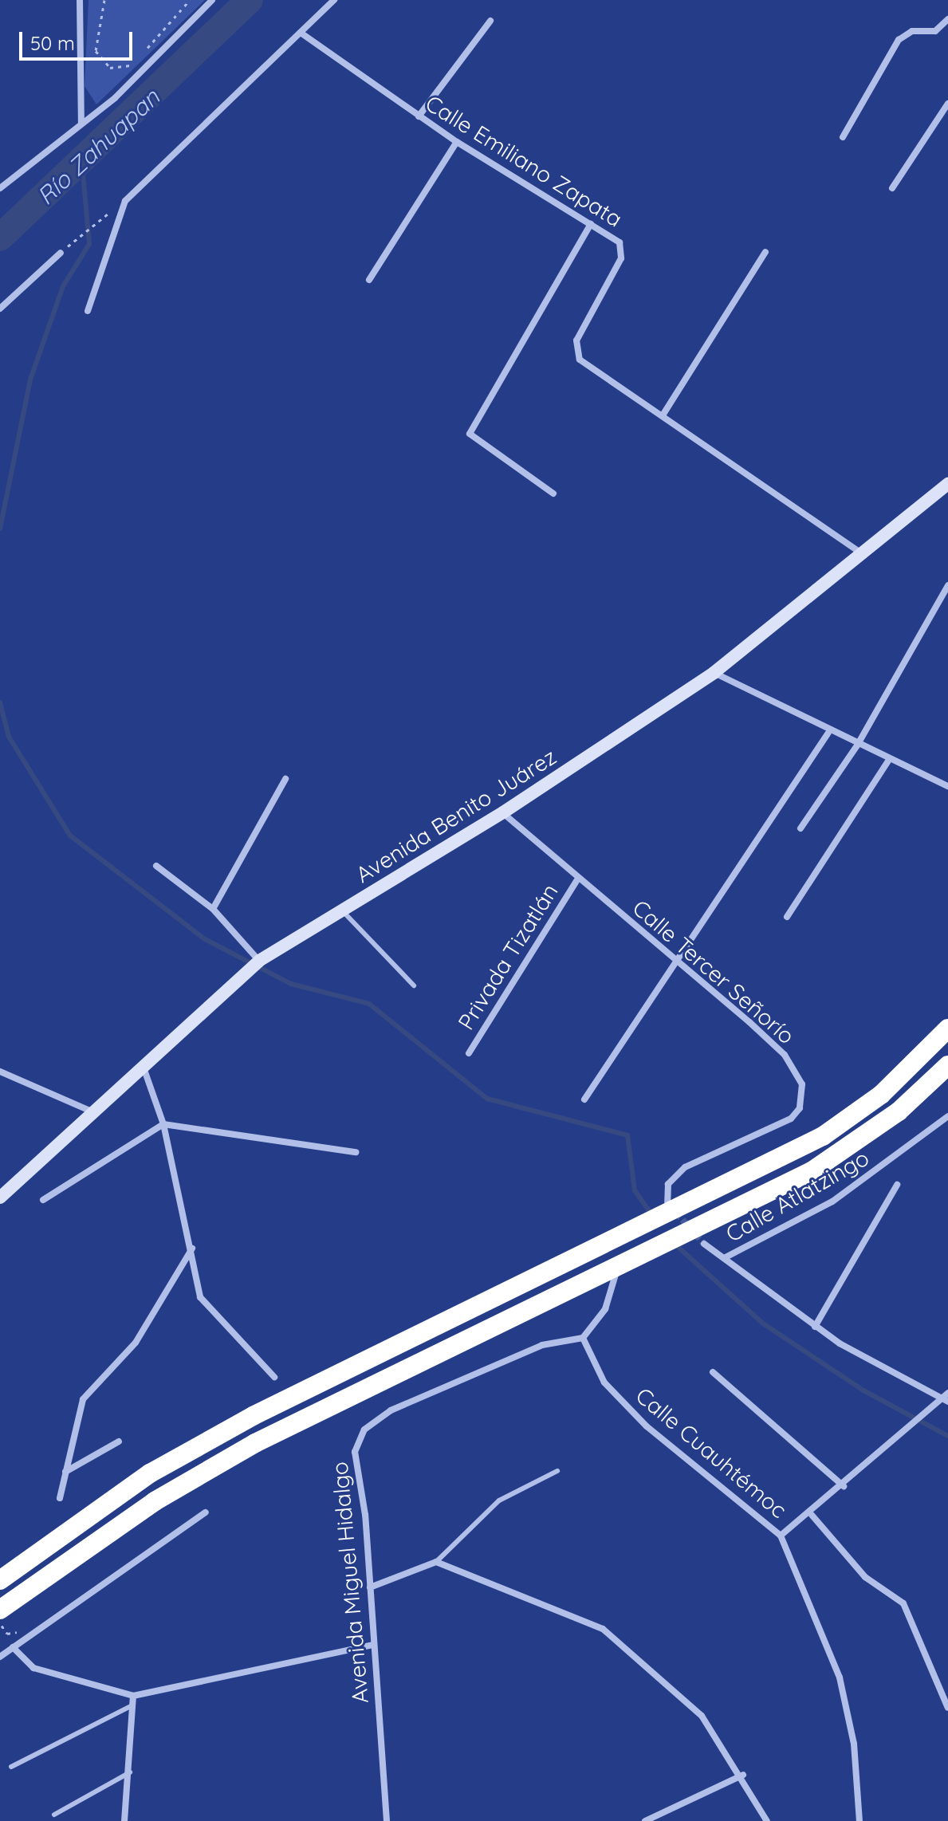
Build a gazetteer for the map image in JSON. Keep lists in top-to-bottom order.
{
  "streets": {
    "main road": ["Avenida Benito Juárez"],
    "street": [
      "Calle Emiliano Zapata",
      "Privada Tizatlán",
      "Calle Tercer Señorío",
      "Calle Atlatzingo",
      "Calle Cuauhtémoc",
      "Avenida Miguel Hidalgo"
    ]
  },
  "crossings": [
    ["Calle Emiliano Zapata", "Avenida Benito Juárez"],
    ["Avenida Benito Juárez", "Calle Tercer Señorío"],
    ["Privada Tizatlán", "Calle Tercer Señorío"],
    ["Calle Cuauhtémoc", "Avenida Miguel Hidalgo"]
  ],
  "water": ["Río Zahuapan"],
  "scale_bar": "50 m"
}
